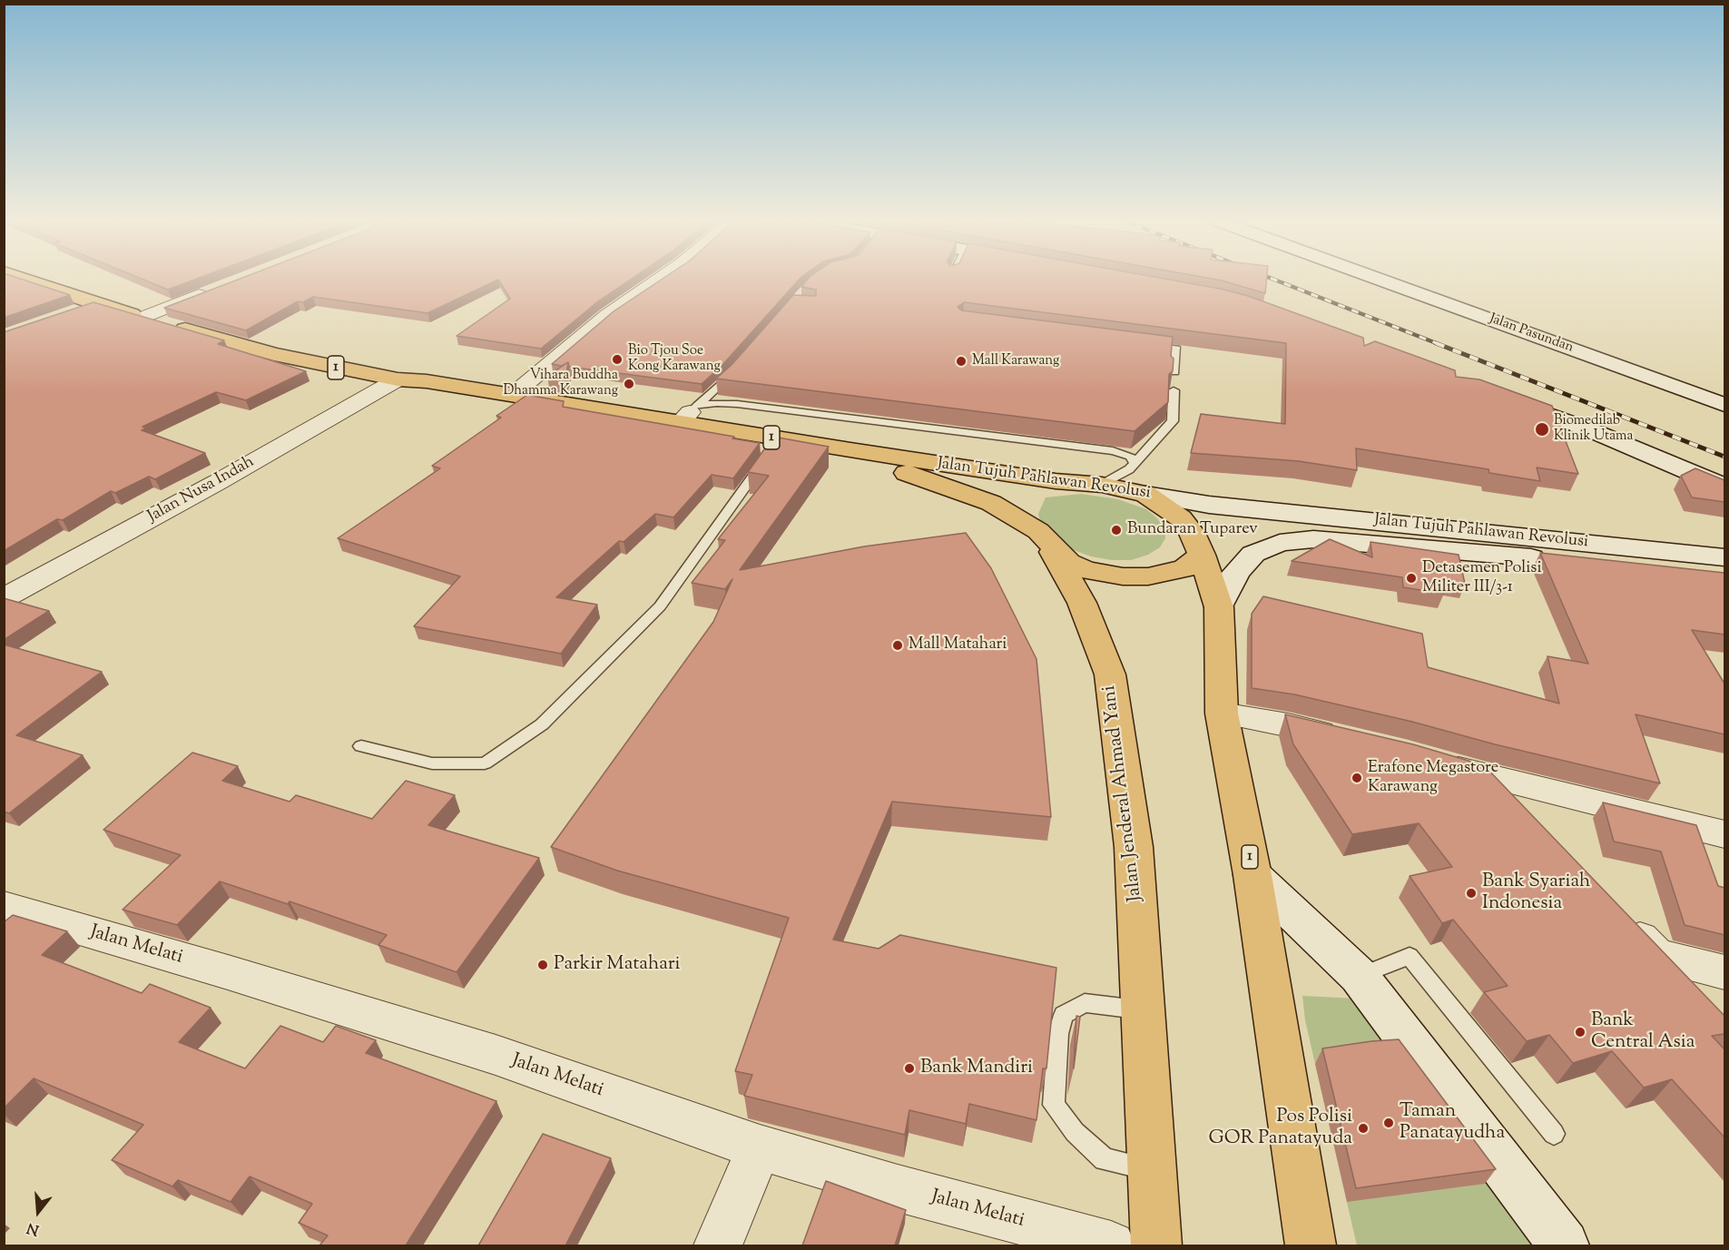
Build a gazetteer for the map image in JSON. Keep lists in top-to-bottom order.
{
  "streets": {
    "main road": ["1", "Jalan Tujuh Pahlawan Revolusi", "Jalan Jenderal Ahmad Yani"],
    "street": ["Jalan Pasundan", "Jalan Nusa Indah", "Jalan Melati"]
  },
  "crossings": [
    ["1", "Jalan Tujuh Pahlawan Revolusi"],
    ["Jalan Tujuh Pahlawan Revolusi", "Jalan Nusa Indah"],
    ["Jalan Tujuh Pahlawan Revolusi", "Jalan Jenderal Ahmad Yani"]
  ],
  "places": [
    "Bio Tjou Soe Kong Karawang",
    "Mall Karawang",
    "Vihara Buddha Dhamma Karawang",
    "Biomedilab Klinik Utama",
    "Bundaran Tuparev",
    "Detasemen Polisi Militer III/3-1",
    "Mall Matahari",
    "Erafone Megastore Karawang",
    "Bank Syariah Indonesia",
    "Parkir Matahari",
    "Bank Central Asia",
    "Bank Mandiri",
    "Taman Panatayudha",
    "Pos Polisi GOR Panatayuda"
  ],
  "north": "bottom"
}
